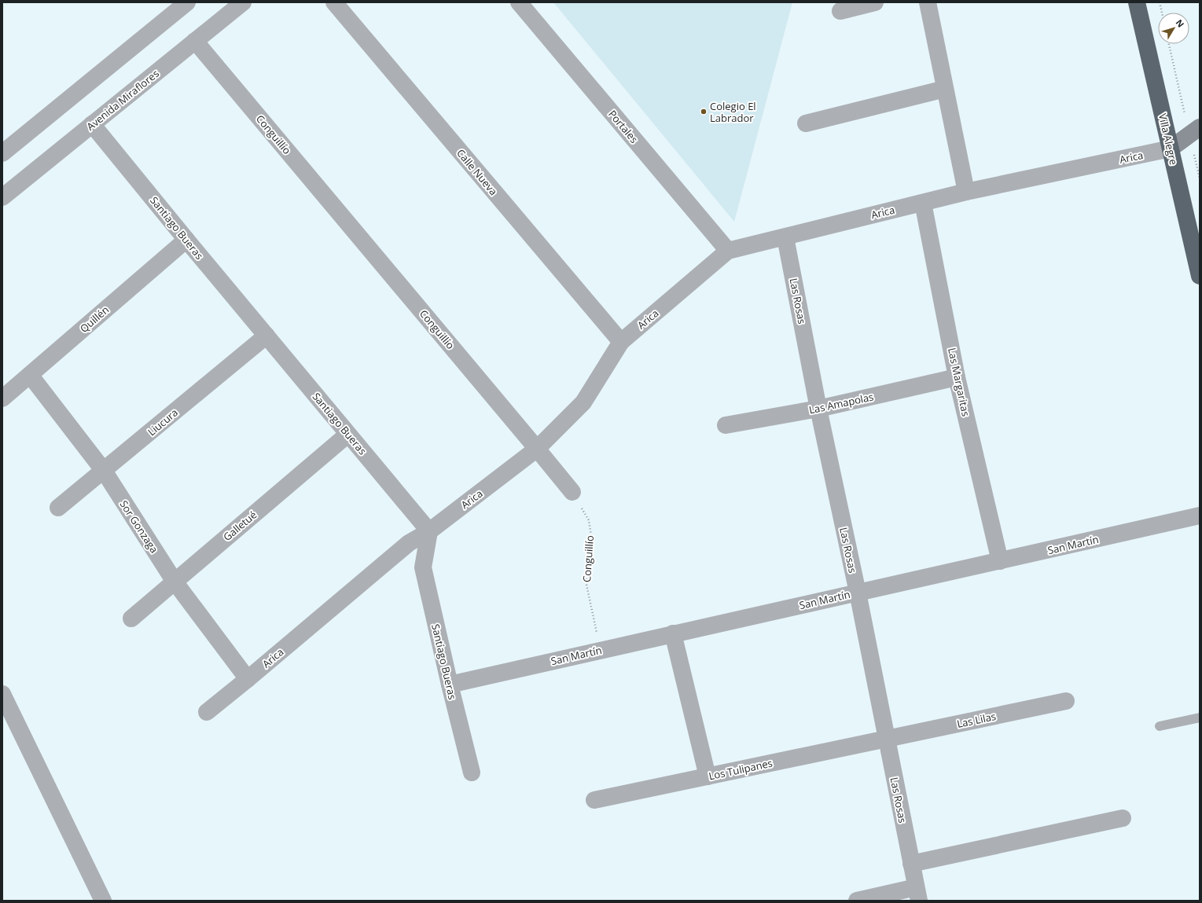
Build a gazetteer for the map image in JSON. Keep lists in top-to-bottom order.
{
  "streets": {
    "highway": ["Villa Alegre"],
    "street": [
      "Avenida Miraflores",
      "Portales",
      "Conguillío",
      "Arica",
      "Calle Nueva",
      "Santiago Bueras",
      "Las Rosas",
      "Quillén",
      "Las Margaritas",
      "Las Amapolas",
      "Liucura",
      "Galletué",
      "Sor Gonzaga",
      "San Martín",
      "Las Lilas",
      "Los Tulipanes"
    ]
  },
  "crossings": [
    ["Avenida Miraflores", "Conguillío"],
    ["Avenida Miraflores", "Santiago Bueras"],
    ["Portales", "Arica"],
    ["Conguillío", "Arica"],
    ["Conguillío", "San Martín"],
    ["Villa Alegre", "Arica"],
    ["Arica", "Calle Nueva"],
    ["Arica", "Santiago Bueras"],
    ["Arica", "Las Rosas"],
    ["Arica", "Las Margaritas"],
    ["Arica", "Sor Gonzaga"],
    ["Santiago Bueras", "Quillén"],
    ["Santiago Bueras", "Liucura"],
    ["Santiago Bueras", "Galletué"],
    ["Santiago Bueras", "San Martín"],
    ["Las Rosas", "Las Amapolas"],
    ["Las Rosas", "San Martín"],
    ["Las Rosas", "Las Lilas"],
    ["Las Rosas", "Los Tulipanes"],
    ["Quillén", "Sor Gonzaga"],
    ["Las Margaritas", "Las Amapolas"],
    ["Las Margaritas", "San Martín"],
    ["Liucura", "Sor Gonzaga"],
    ["Galletué", "Sor Gonzaga"],
    ["Las Lilas", "Los Tulipanes"]
  ],
  "places": ["Colegio El Labrador"],
  "north": "top right"
}
